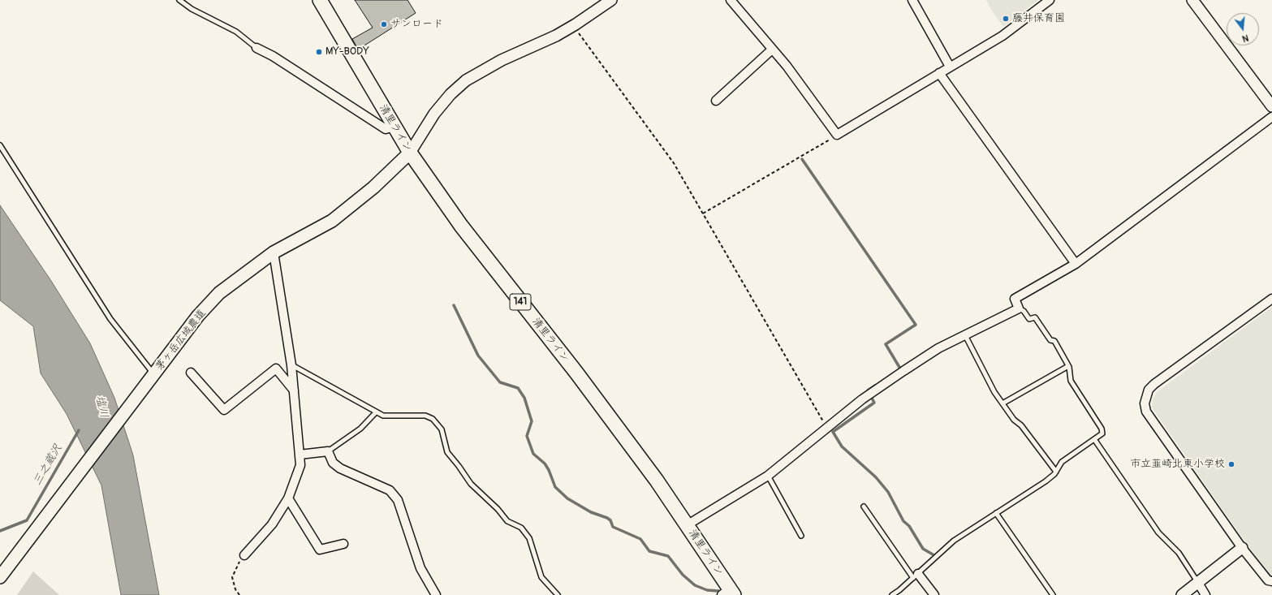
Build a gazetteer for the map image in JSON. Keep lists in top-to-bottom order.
{
  "streets": {
    "highway": ["清里ライン", "141"],
    "main road": ["茅ヶ岳広域農道"]
  },
  "crossings": [
    ["清里ライン", "茅ヶ岳広域農道"]
  ],
  "water": ["塩川", "三之蔵沢"],
  "places": [
    "藤井保育園",
    "サンロード",
    "MY-BODY",
    "市立韮崎北東小学校"
  ],
  "north": "bottom"
}
